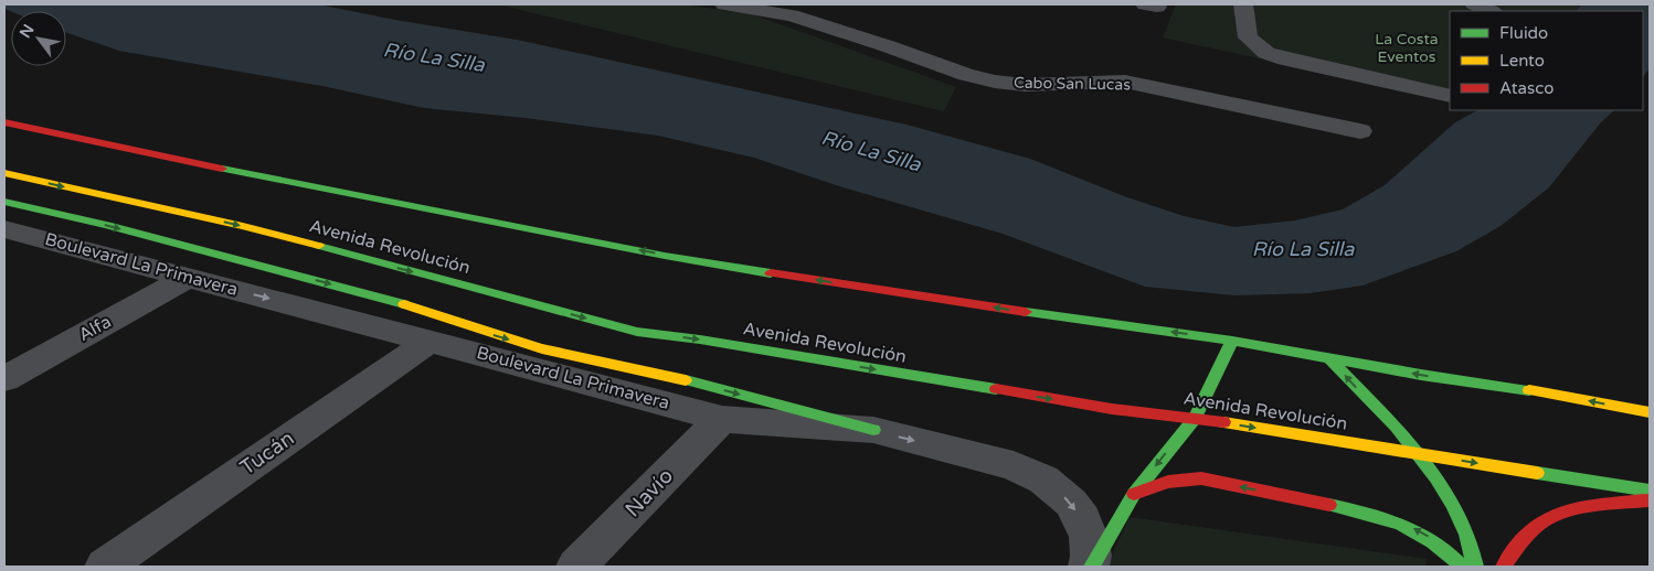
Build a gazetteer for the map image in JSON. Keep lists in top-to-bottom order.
{
  "streets": {
    "main road": ["Avenida Revolución"],
    "street": [
      "Cabo San Lucas",
      "Boulevard La Primavera",
      "Alfa",
      "Tucán",
      "Navío"
    ]
  },
  "crossings": [
    ["Boulevard La Primavera", "Alfa"],
    ["Boulevard La Primavera", "Tucán"],
    ["Boulevard La Primavera", "Navío"]
  ],
  "one_way": ["Boulevard La Primavera"],
  "water": ["Río La Silla"],
  "parks": ["La Costa Eventos"],
  "legend": ["Fluido", "Lento", "Atasco"],
  "north": "top left"
}
